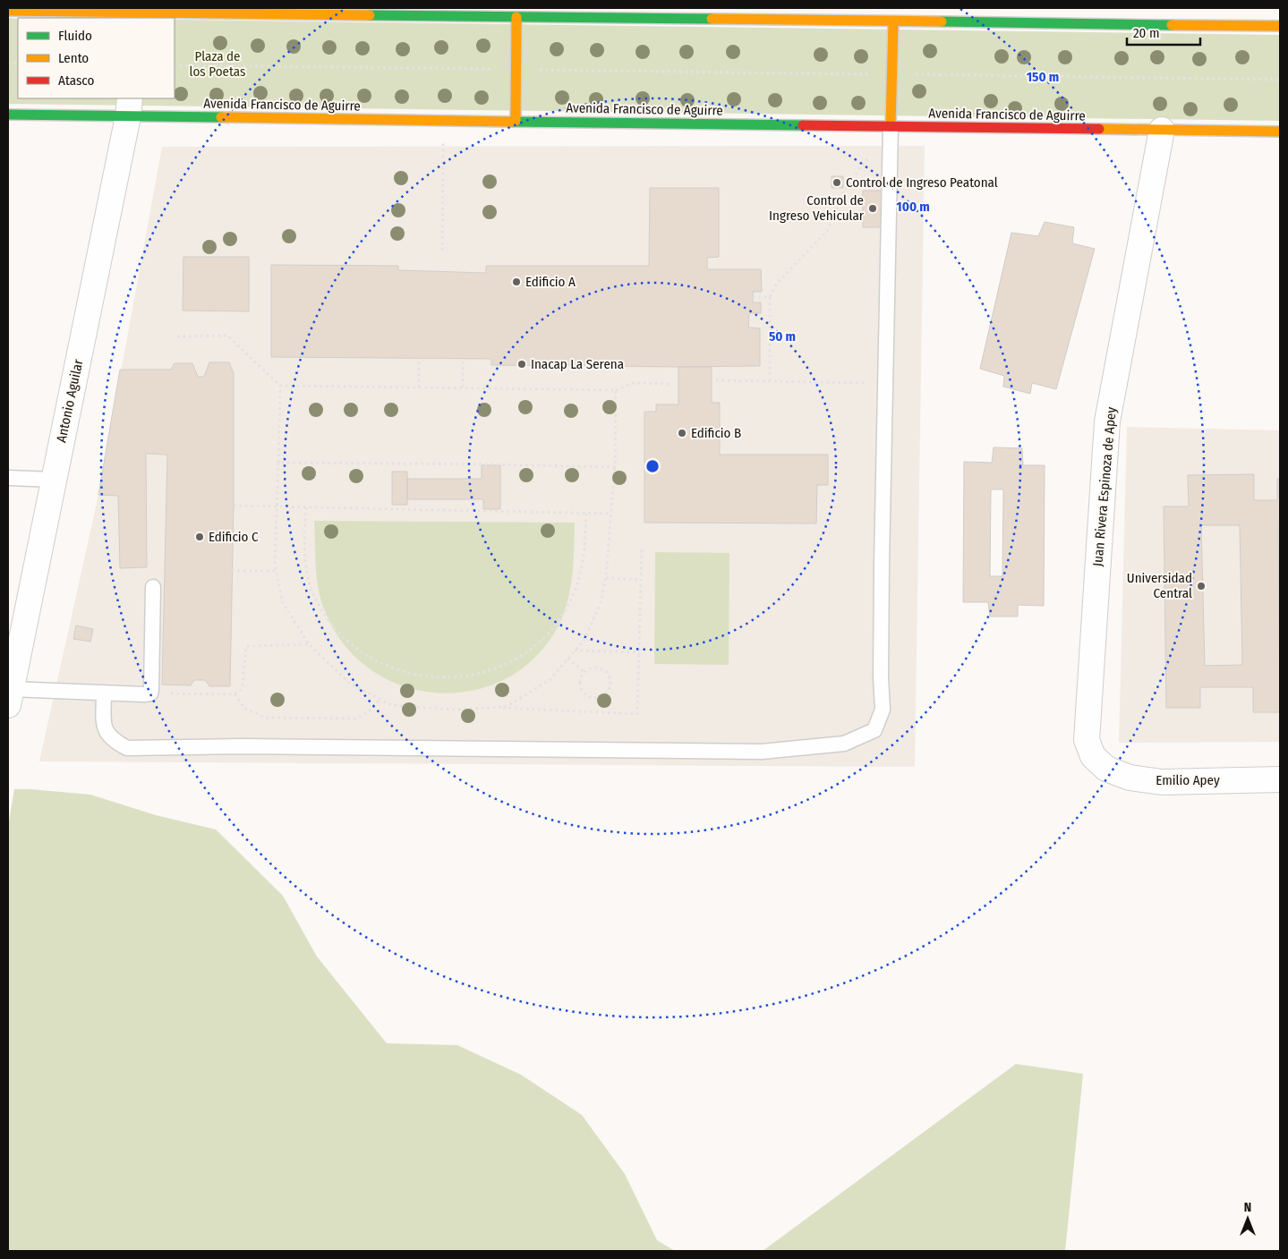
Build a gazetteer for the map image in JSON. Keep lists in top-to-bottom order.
{
  "streets": {
    "main road": ["Avenida Francisco de Aguirre"],
    "street": ["Antonio Aguilar", "Juan Rivera Espinoza de Apey", "Emilio Apey"]
  },
  "crossings": [
    ["Avenida Francisco de Aguirre", "Antonio Aguilar"],
    ["Avenida Francisco de Aguirre", "Juan Rivera Espinoza de Apey"],
    ["Juan Rivera Espinoza de Apey", "Emilio Apey"]
  ],
  "parks": ["Plaza de los Poetas"],
  "places": [
    "Control de Ingreso Peatonal",
    "Control de Ingreso Vehicular",
    "Edificio A",
    "Inacap La Serena",
    "Edificio B",
    "Edificio C",
    "Universidad Central"
  ],
  "legend": ["Fluido", "Lento", "Atasco"],
  "scale_bar": "20 m",
  "north": "top",
  "rings": ["150 m", "100 m", "50 m"]
}
